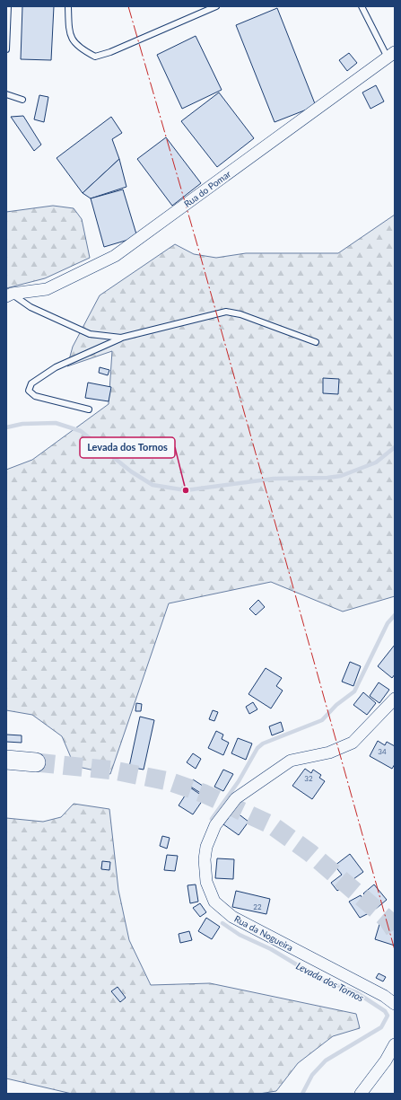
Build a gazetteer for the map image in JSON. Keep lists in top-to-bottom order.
{
  "streets": {
    "street": ["Rua do Pomar", "Rua da Nogueira"]
  },
  "water": ["Levada dos Tornos"],
  "places": ["Levada dos Tornos"],
  "house_numbers": ["34", "32", "22"]
}
